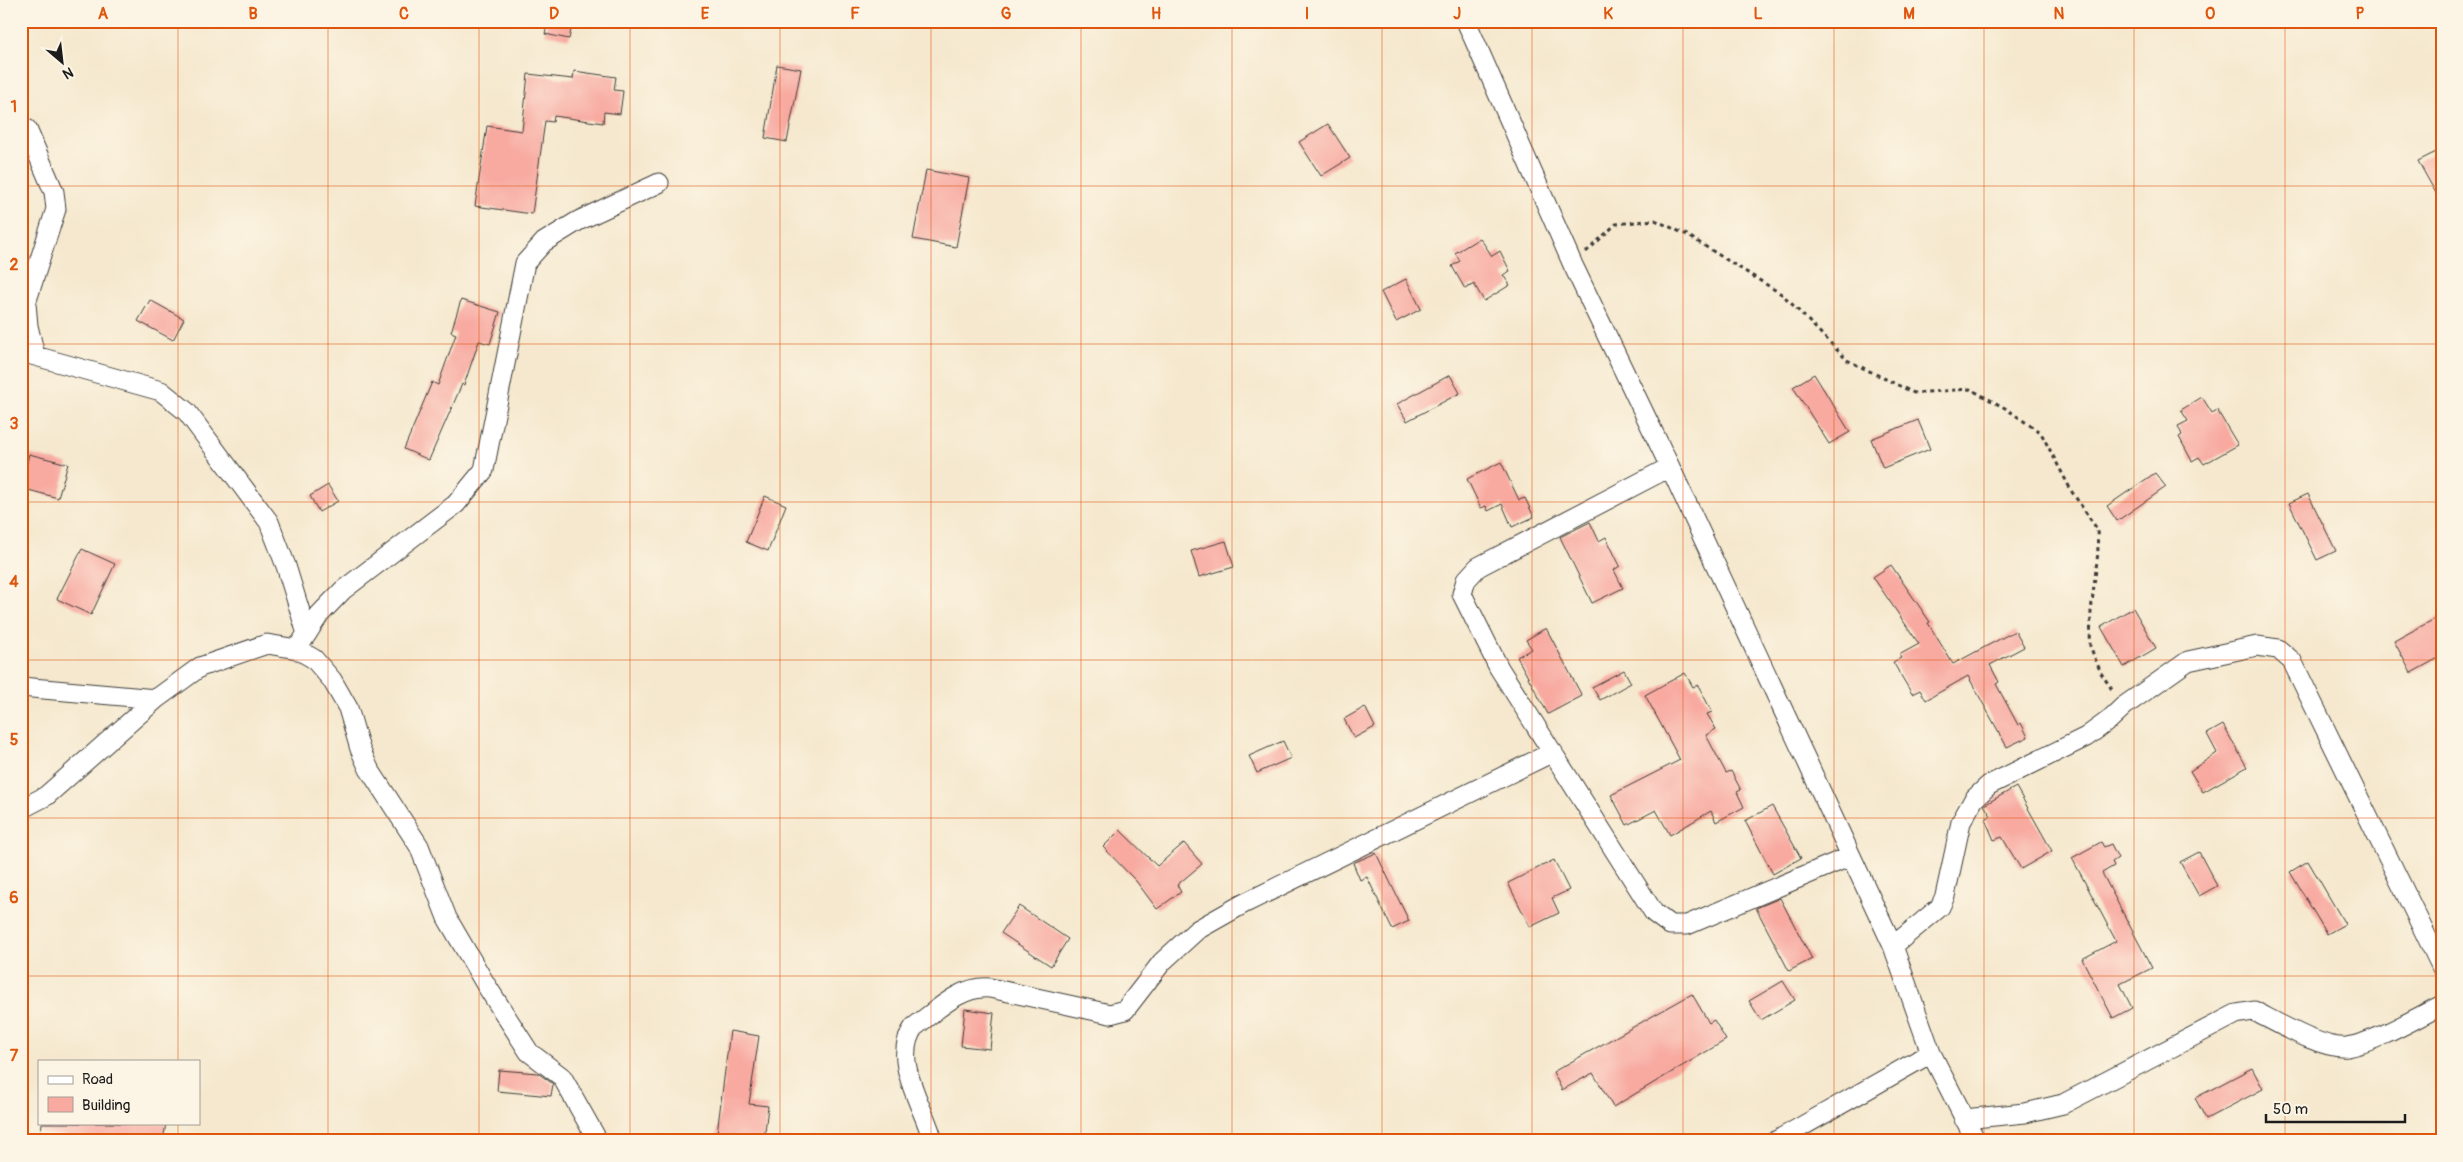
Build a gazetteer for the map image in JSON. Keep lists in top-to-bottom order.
{
  "legend": ["Road", "Building"],
  "scale_bar": "50 m",
  "north": "bottom right",
  "grid": {
    "columns": [
      "A",
      "B",
      "C",
      "D",
      "E",
      "F",
      "G",
      "H",
      "I",
      "J",
      "K",
      "L",
      "M",
      "N",
      "O",
      "P"
    ],
    "rows": [
      "1",
      "2",
      "3",
      "4",
      "5",
      "6",
      "7"
    ]
  }
}
